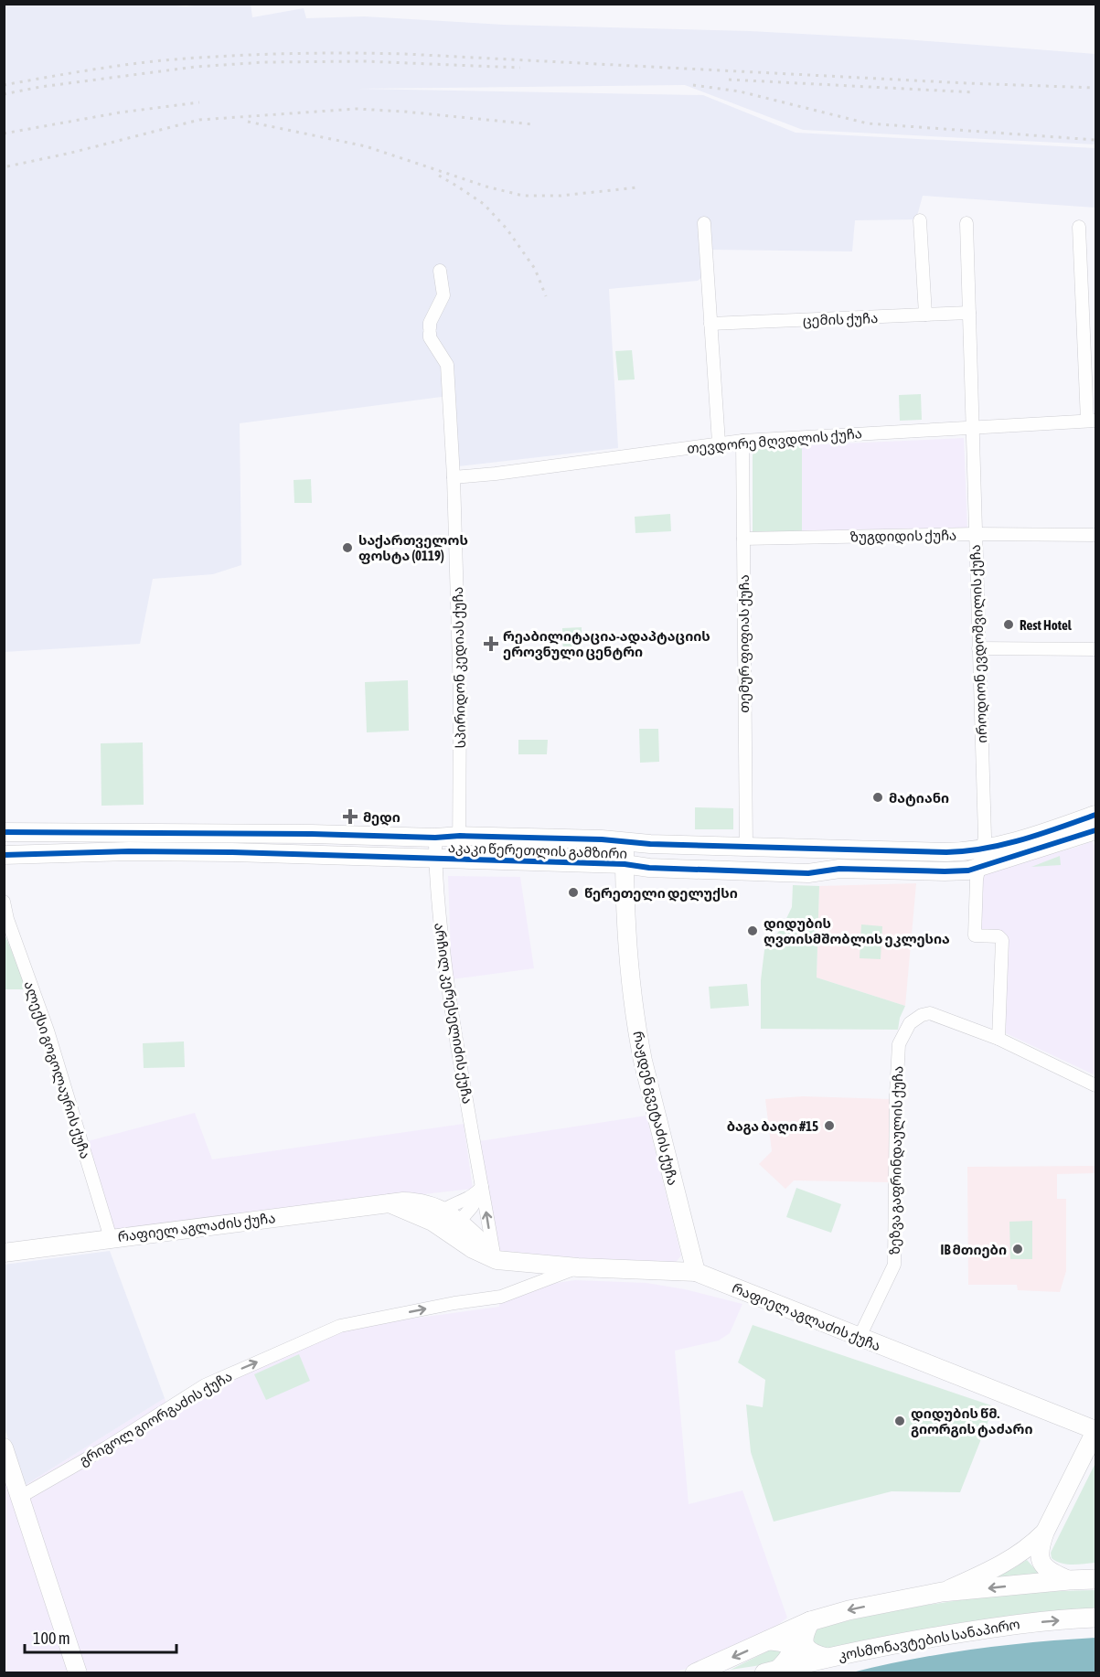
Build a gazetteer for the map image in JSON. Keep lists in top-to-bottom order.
{
  "streets": {
    "main road": [
      "აკაკი წერეთლის გამზირი",
      "რაჟდენ გვეტაძის ქუჩა",
      "რაფიელ აგლაძის ქუჩა",
      "კოსმონავტების სანაპირო"
    ],
    "street": [
      "ცემის ქუჩა",
      "თევდორე მღვდლის ქუჩა",
      "ზუგდიდის ქუჩა",
      "თემურ ფიფიას ქუჩა",
      "იროდიონ ევდოშვილის ქუჩა",
      "სპირიდონ კედიას ქუჩა",
      "არჩილ კერესელიძის ქუჩა",
      "ალექსი გოგოლაურის ქუჩა",
      "ზეზვა გაფრინდაულის ქუჩა",
      "გრიგოლ გიორგაძის ქუჩა"
    ]
  },
  "crossings": [
    ["ცემის ქუჩა", "იროდიონ ევდოშვილის ქუჩა"],
    ["თევდორე მღვდლის ქუჩა", "თემურ ფიფიას ქუჩა"],
    ["თევდორე მღვდლის ქუჩა", "იროდიონ ევდოშვილის ქუჩა"],
    ["თევდორე მღვდლის ქუჩა", "სპირიდონ კედიას ქუჩა"],
    ["ზუგდიდის ქუჩა", "თემურ ფიფიას ქუჩა"],
    ["ზუგდიდის ქუჩა", "იროდიონ ევდოშვილის ქუჩა"],
    ["თემურ ფიფიას ქუჩა", "აკაკი წერეთლის გამზირი"],
    ["იროდიონ ევდოშვილის ქუჩა", "აკაკი წერეთლის გამზირი"],
    ["იროდიონ ევდოშვილის ქუჩა", "ზეზვა გაფრინდაულის ქუჩა"],
    ["სპირიდონ კედიას ქუჩა", "აკაკი წერეთლის გამზირი"],
    ["აკაკი წერეთლის გამზირი", "არჩილ კერესელიძის ქუჩა"],
    ["აკაკი წერეთლის გამზირი", "რაჟდენ გვეტაძის ქუჩა"],
    ["არჩილ კერესელიძის ქუჩა", "რაფიელ აგლაძის ქუჩა"],
    ["ალექსი გოგოლაურის ქუჩა", "რაფიელ აგლაძის ქუჩა"],
    ["რაჟდენ გვეტაძის ქუჩა", "რაფიელ აგლაძის ქუჩა"],
    ["ზეზვა გაფრინდაულის ქუჩა", "რაფიელ აგლაძის ქუჩა"],
    ["რაფიელ აგლაძის ქუჩა", "გრიგოლ გიორგაძის ქუჩა"]
  ],
  "one_way": ["გრიგოლ გიორგაძის ქუჩა"],
  "places": {
    "other": [
      "საქართველოს ფოსტა (0119)",
      "Rest Hotel",
      "მატიანი",
      "წერეთელი დელუქსი",
      "დიდუბის ღვთისმშობლის ეკლესია",
      "ბაგა ბაღი #15",
      "IB მთიები",
      "დიდუბის წმ. გიორგის ტაძარი"
    ],
    "health": ["რეაბილიტაცია-ადაპტაციის ეროვნული ცენტრი", "მედი"]
  },
  "scale_bar": "100 m"
}
